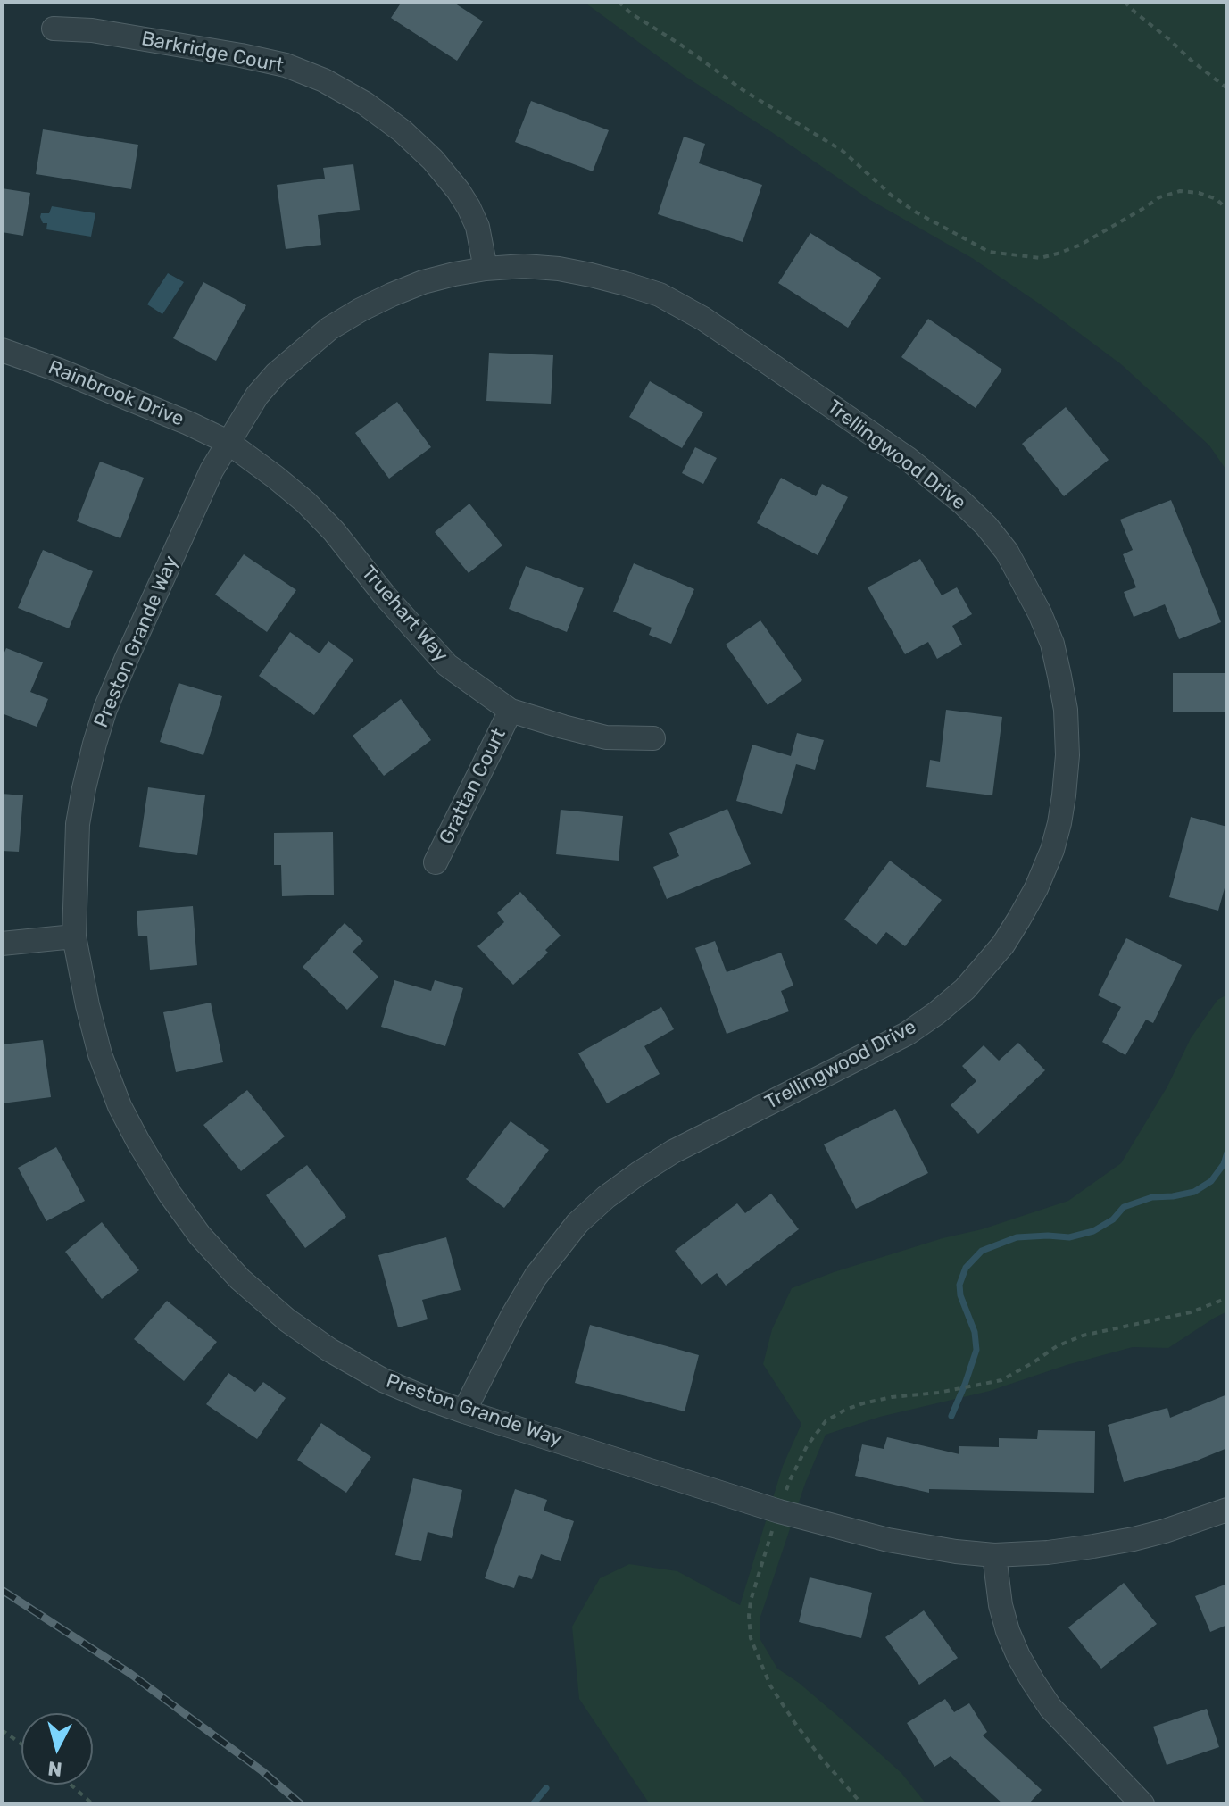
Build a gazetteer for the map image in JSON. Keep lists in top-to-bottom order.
{
  "streets": {
    "street": [
      "Barkridge Court",
      "Rainbrook Drive",
      "Trellingwood Drive",
      "Truehart Way",
      "Preston Grande Way",
      "Grattan Court"
    ]
  },
  "crossings": [
    ["Barkridge Court", "Trellingwood Drive"],
    ["Rainbrook Drive", "Trellingwood Drive"],
    ["Rainbrook Drive", "Truehart Way"],
    ["Rainbrook Drive", "Preston Grande Way"],
    ["Trellingwood Drive", "Truehart Way"],
    ["Trellingwood Drive", "Preston Grande Way"],
    ["Truehart Way", "Preston Grande Way"],
    ["Truehart Way", "Grattan Court"]
  ],
  "north": "bottom"
}
